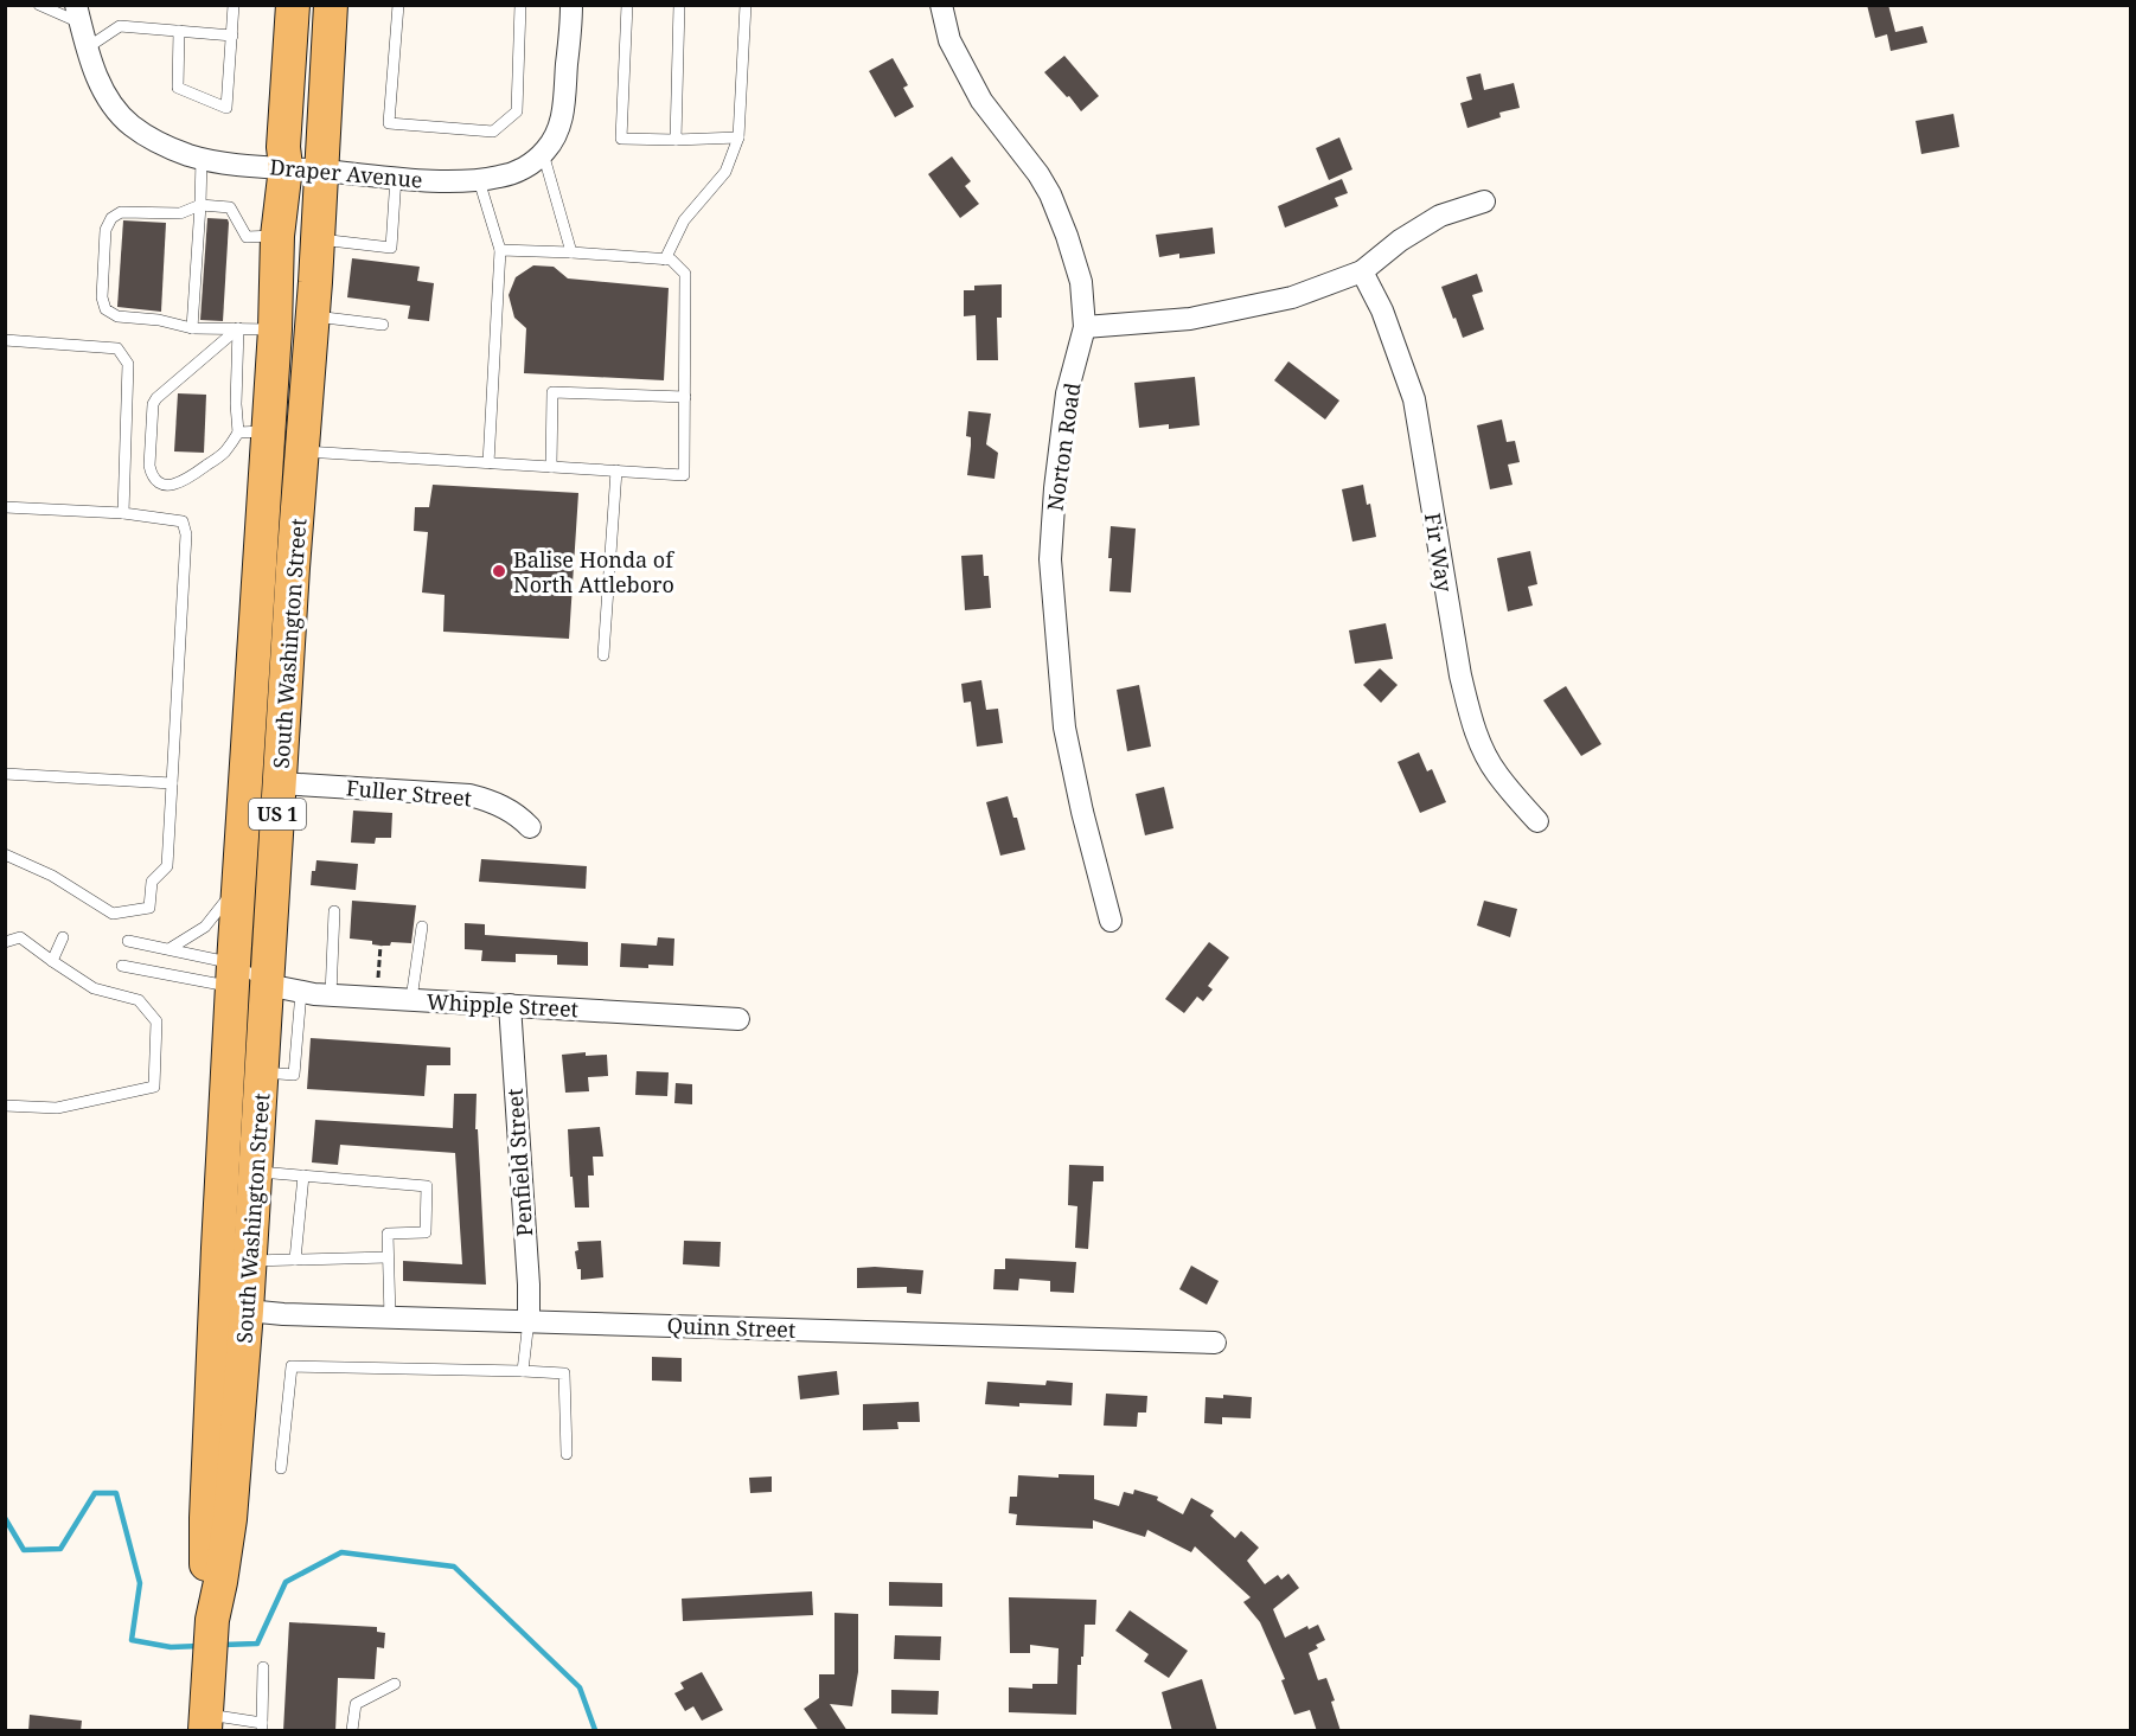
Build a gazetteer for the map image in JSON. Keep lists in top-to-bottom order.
{
  "streets": {
    "main road": ["South Washington Street", "US 1"],
    "street": [
      "Draper Avenue",
      "Norton Road",
      "Fir Way",
      "Fuller Street",
      "Whipple Street",
      "Penfield Street",
      "Quinn Street"
    ]
  },
  "crossings": [
    ["Draper Avenue", "South Washington Street"],
    ["South Washington Street", "Fuller Street"],
    ["South Washington Street", "Whipple Street"],
    ["South Washington Street", "Quinn Street"],
    ["Whipple Street", "Penfield Street"],
    ["Penfield Street", "Quinn Street"]
  ],
  "places": ["Balise Honda of North Attleboro"]
}
